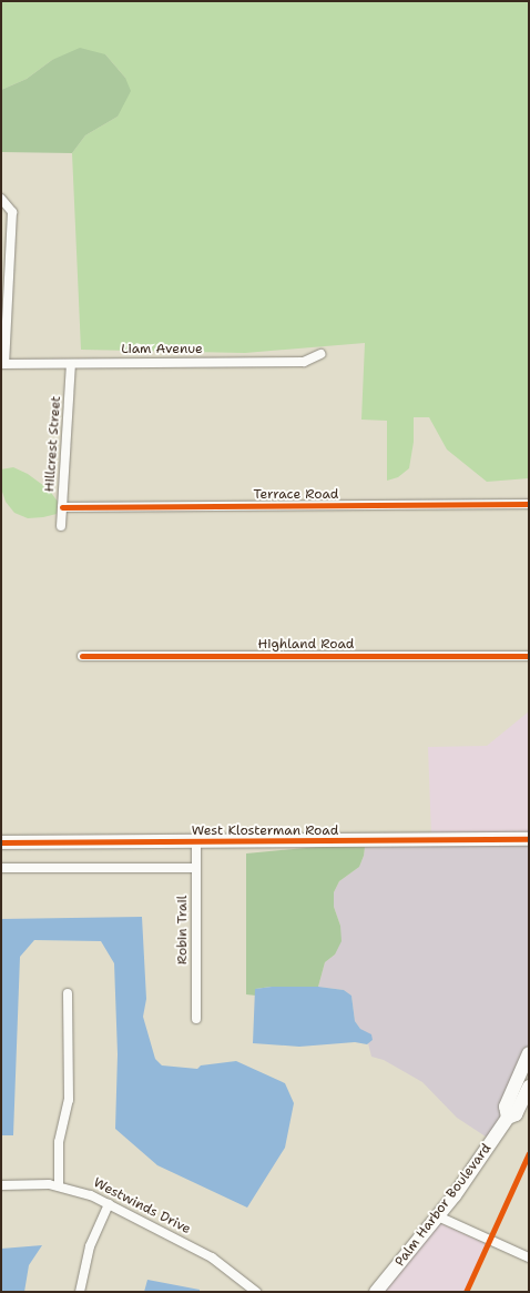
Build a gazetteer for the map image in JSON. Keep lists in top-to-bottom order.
{
  "streets": {
    "street": [
      "Liam Avenue",
      "Hillcrest Street",
      "Terrace Road",
      "Highland Road",
      "West Klosterman Road",
      "Robin Trail",
      "Palm Harbor Boulevard",
      "Westwinds Drive"
    ]
  },
  "crossings": [
    ["Liam Avenue", "Hillcrest Street"],
    ["Hillcrest Street", "Terrace Road"],
    ["West Klosterman Road", "Robin Trail"]
  ]
}
